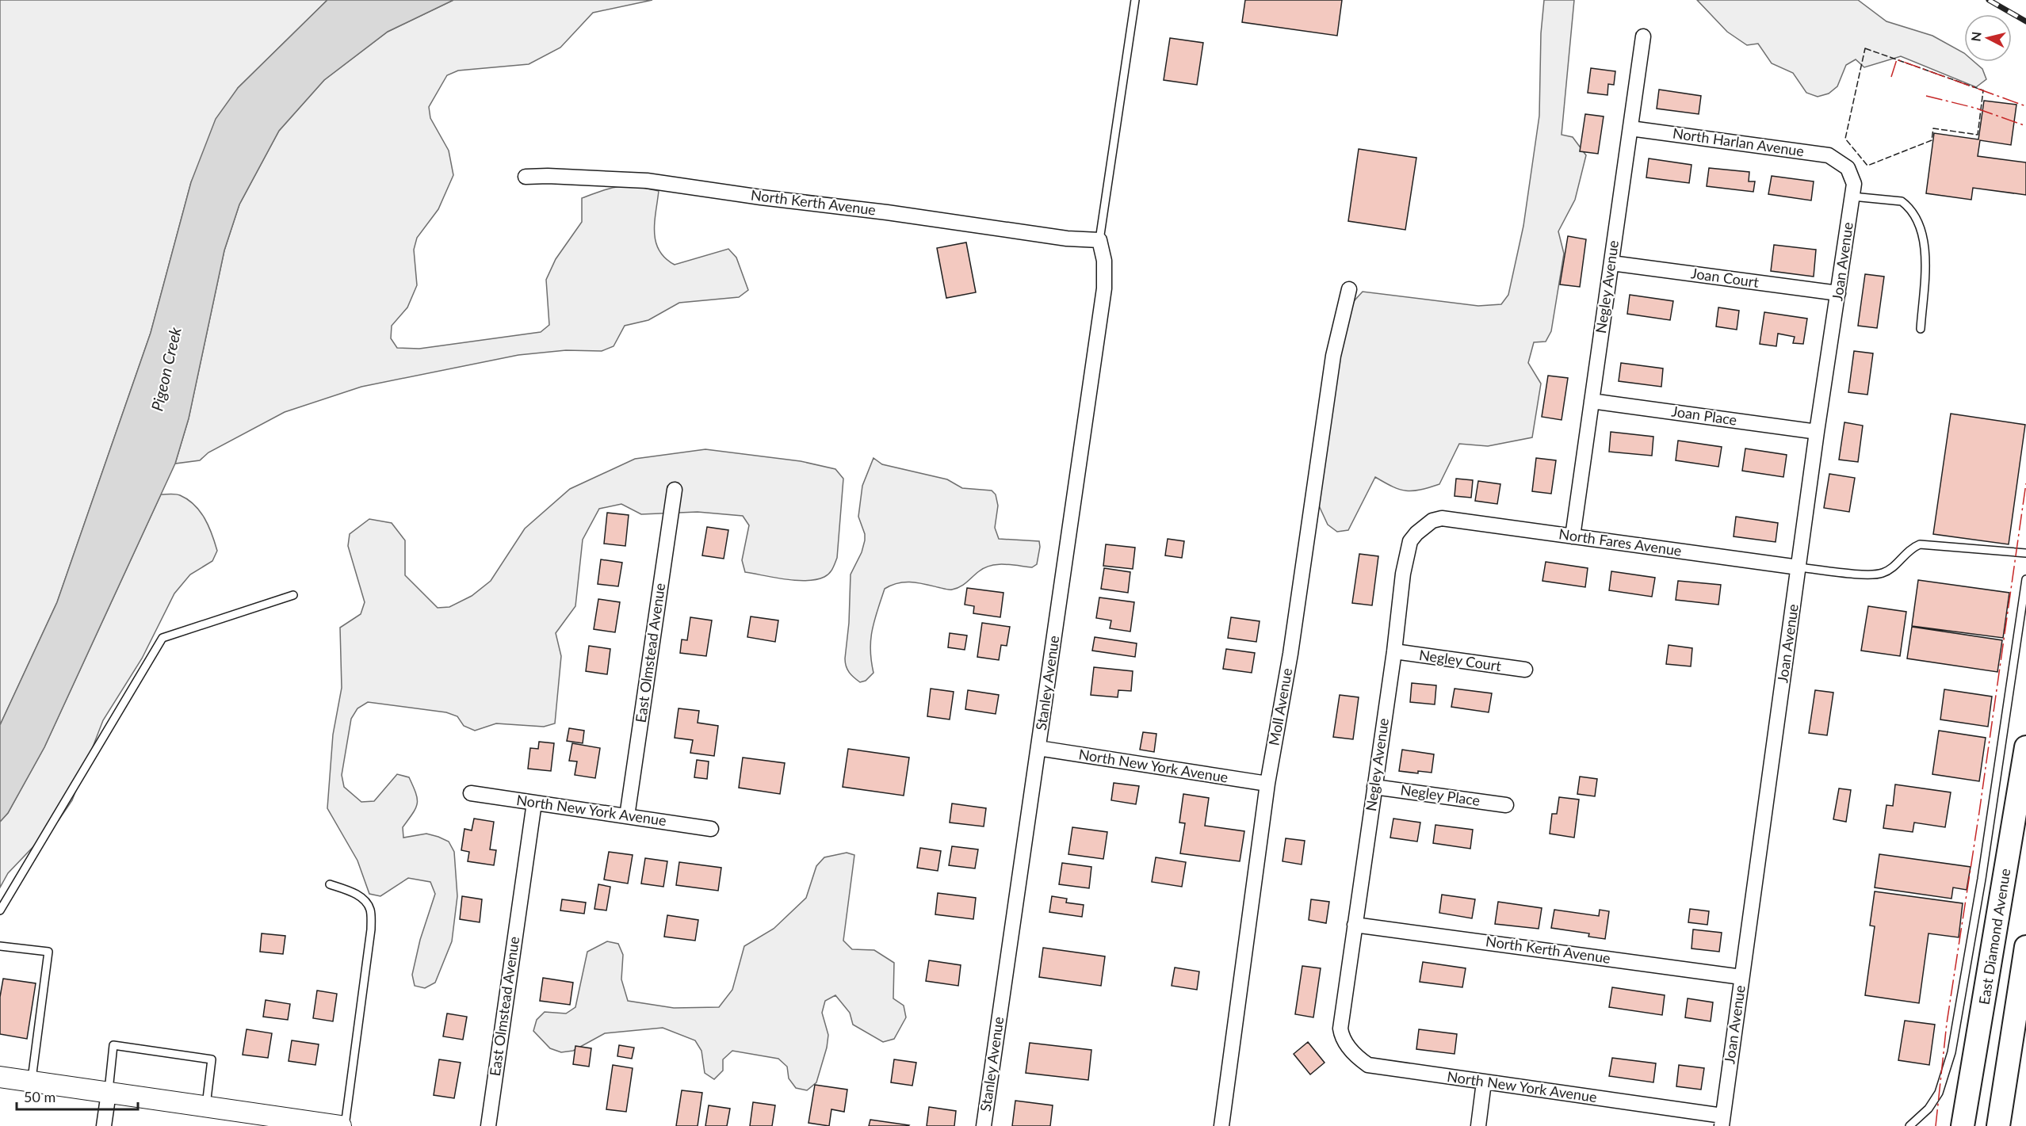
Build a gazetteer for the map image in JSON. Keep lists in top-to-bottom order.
{
  "streets": {
    "main road": ["East Diamond Avenue"],
    "street": [
      "North Harlan Avenue",
      "North Kerth Avenue",
      "Joan Avenue",
      "Joan Court",
      "Negley Avenue",
      "Joan Place",
      "North Fares Avenue",
      "East Olmstead Avenue",
      "Negley Court",
      "Stanley Avenue",
      "Moll Avenue",
      "North New York Avenue",
      "Negley Place"
    ]
  },
  "crossings": [
    ["North Harlan Avenue", "Joan Avenue"],
    ["North Harlan Avenue", "Negley Avenue"],
    ["North Kerth Avenue", "Joan Avenue"],
    ["North Kerth Avenue", "Negley Avenue"],
    ["North Kerth Avenue", "Stanley Avenue"],
    ["Joan Avenue", "Joan Court"],
    ["Joan Avenue", "Joan Place"],
    ["Joan Avenue", "North Fares Avenue"],
    ["Joan Avenue", "North New York Avenue"],
    ["Joan Court", "Negley Avenue"],
    ["Negley Avenue", "Joan Place"],
    ["Negley Avenue", "North Fares Avenue"],
    ["Negley Avenue", "Negley Court"],
    ["Negley Avenue", "North New York Avenue"],
    ["Negley Avenue", "Negley Place"],
    ["East Olmstead Avenue", "North New York Avenue"],
    ["Stanley Avenue", "North New York Avenue"],
    ["Moll Avenue", "North New York Avenue"]
  ],
  "water": ["Pigeon Creek"],
  "scale_bar": "50 m",
  "north": "left"
}
